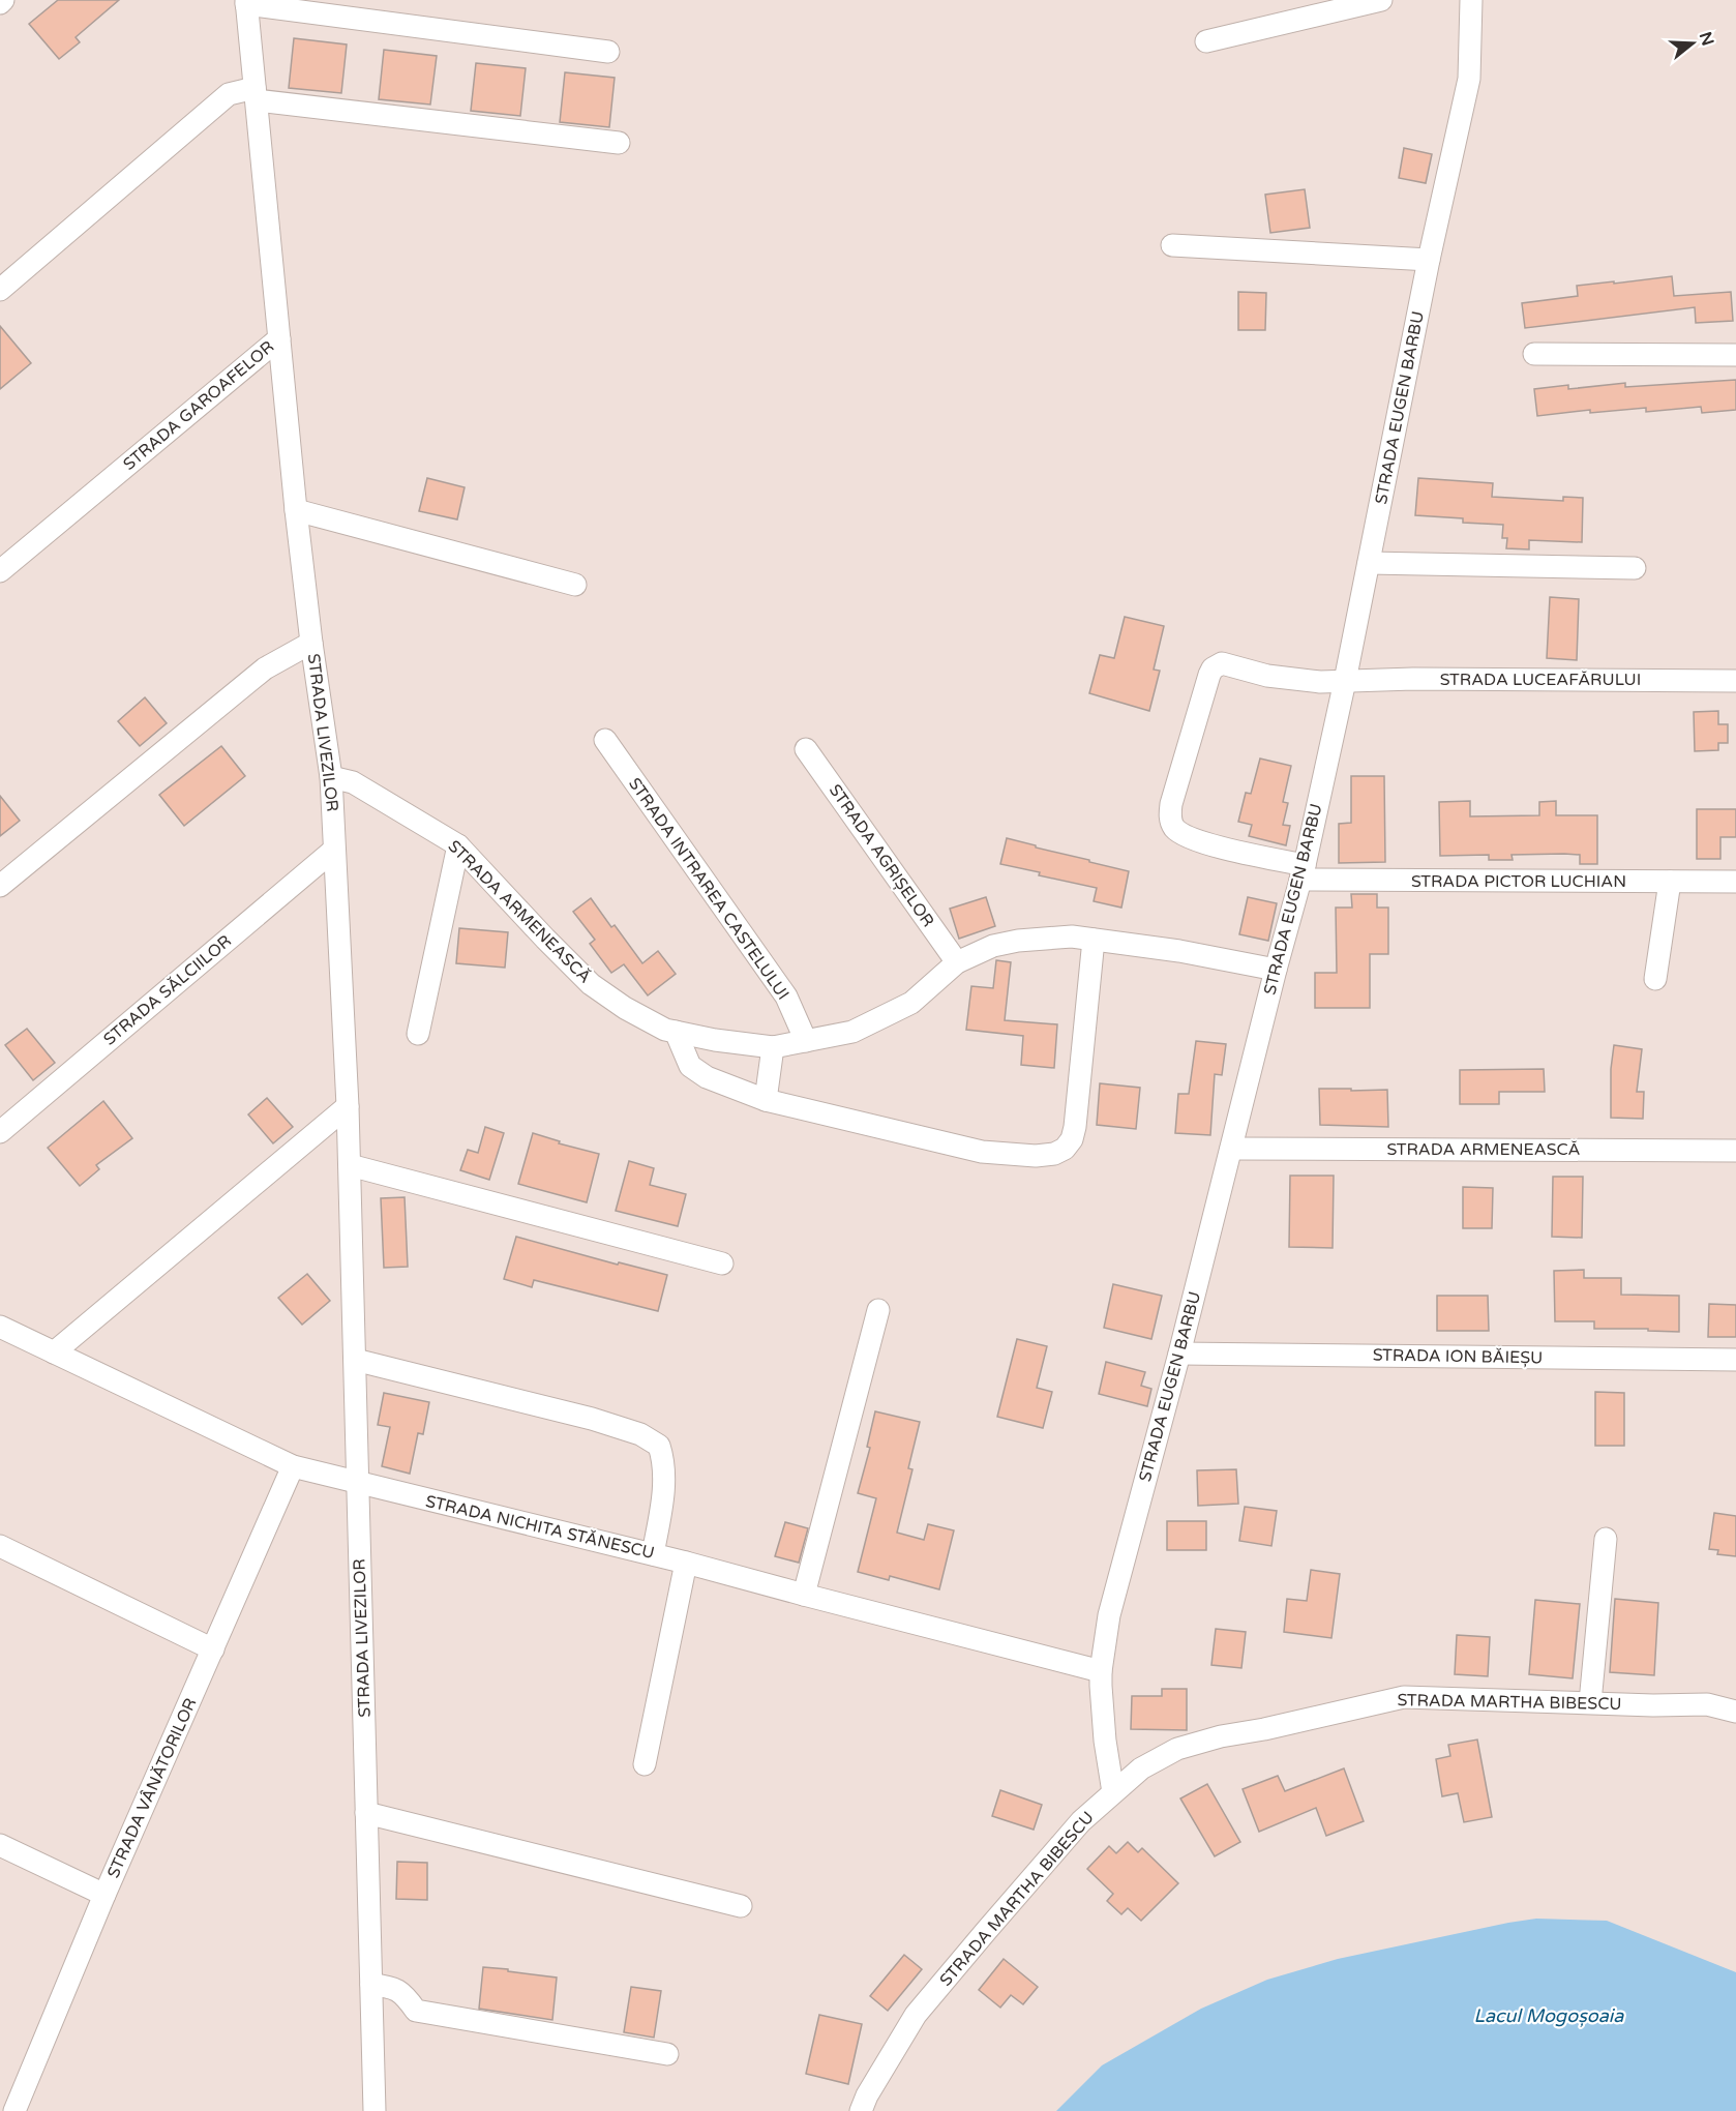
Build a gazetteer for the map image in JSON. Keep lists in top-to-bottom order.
{
  "streets": {
    "street": [
      "STRADA GAROAFELOR",
      "STRADA EUGEN BARBU",
      "STRADA LUCEAFĂRULUI",
      "STRADA LIVEZILOR",
      "STRADA AGRIȘELOR",
      "STRADA PICTOR LUCHIAN",
      "STRADA INTRAREA CASTELULUI",
      "STRADA ARMENEASCĂ",
      "STRADA SĂLCIILOR",
      "STRADA ION BĂIEȘU",
      "STRADA NICHITA STĂNESCU",
      "STRADA MARTHA BIBESCU",
      "STRADA VÂNĂTORILOR"
    ]
  },
  "crossings": [
    ["STRADA GAROAFELOR", "STRADA LIVEZILOR"],
    ["STRADA EUGEN BARBU", "STRADA LUCEAFĂRULUI"],
    ["STRADA EUGEN BARBU", "STRADA PICTOR LUCHIAN"],
    ["STRADA EUGEN BARBU", "STRADA ARMENEASCĂ"],
    ["STRADA EUGEN BARBU", "STRADA ION BĂIEȘU"],
    ["STRADA EUGEN BARBU", "STRADA NICHITA STĂNESCU"],
    ["STRADA EUGEN BARBU", "STRADA MARTHA BIBESCU"],
    ["STRADA LUCEAFĂRULUI", "STRADA PICTOR LUCHIAN"],
    ["STRADA LIVEZILOR", "STRADA ARMENEASCĂ"],
    ["STRADA LIVEZILOR", "STRADA SĂLCIILOR"],
    ["STRADA LIVEZILOR", "STRADA NICHITA STĂNESCU"],
    ["STRADA AGRIȘELOR", "STRADA ARMENEASCĂ"],
    ["STRADA INTRAREA CASTELULUI", "STRADA ARMENEASCĂ"],
    ["STRADA NICHITA STĂNESCU", "STRADA VÂNĂTORILOR"]
  ],
  "water": ["Lacul Mogoșoaia"],
  "north": "right"
}
